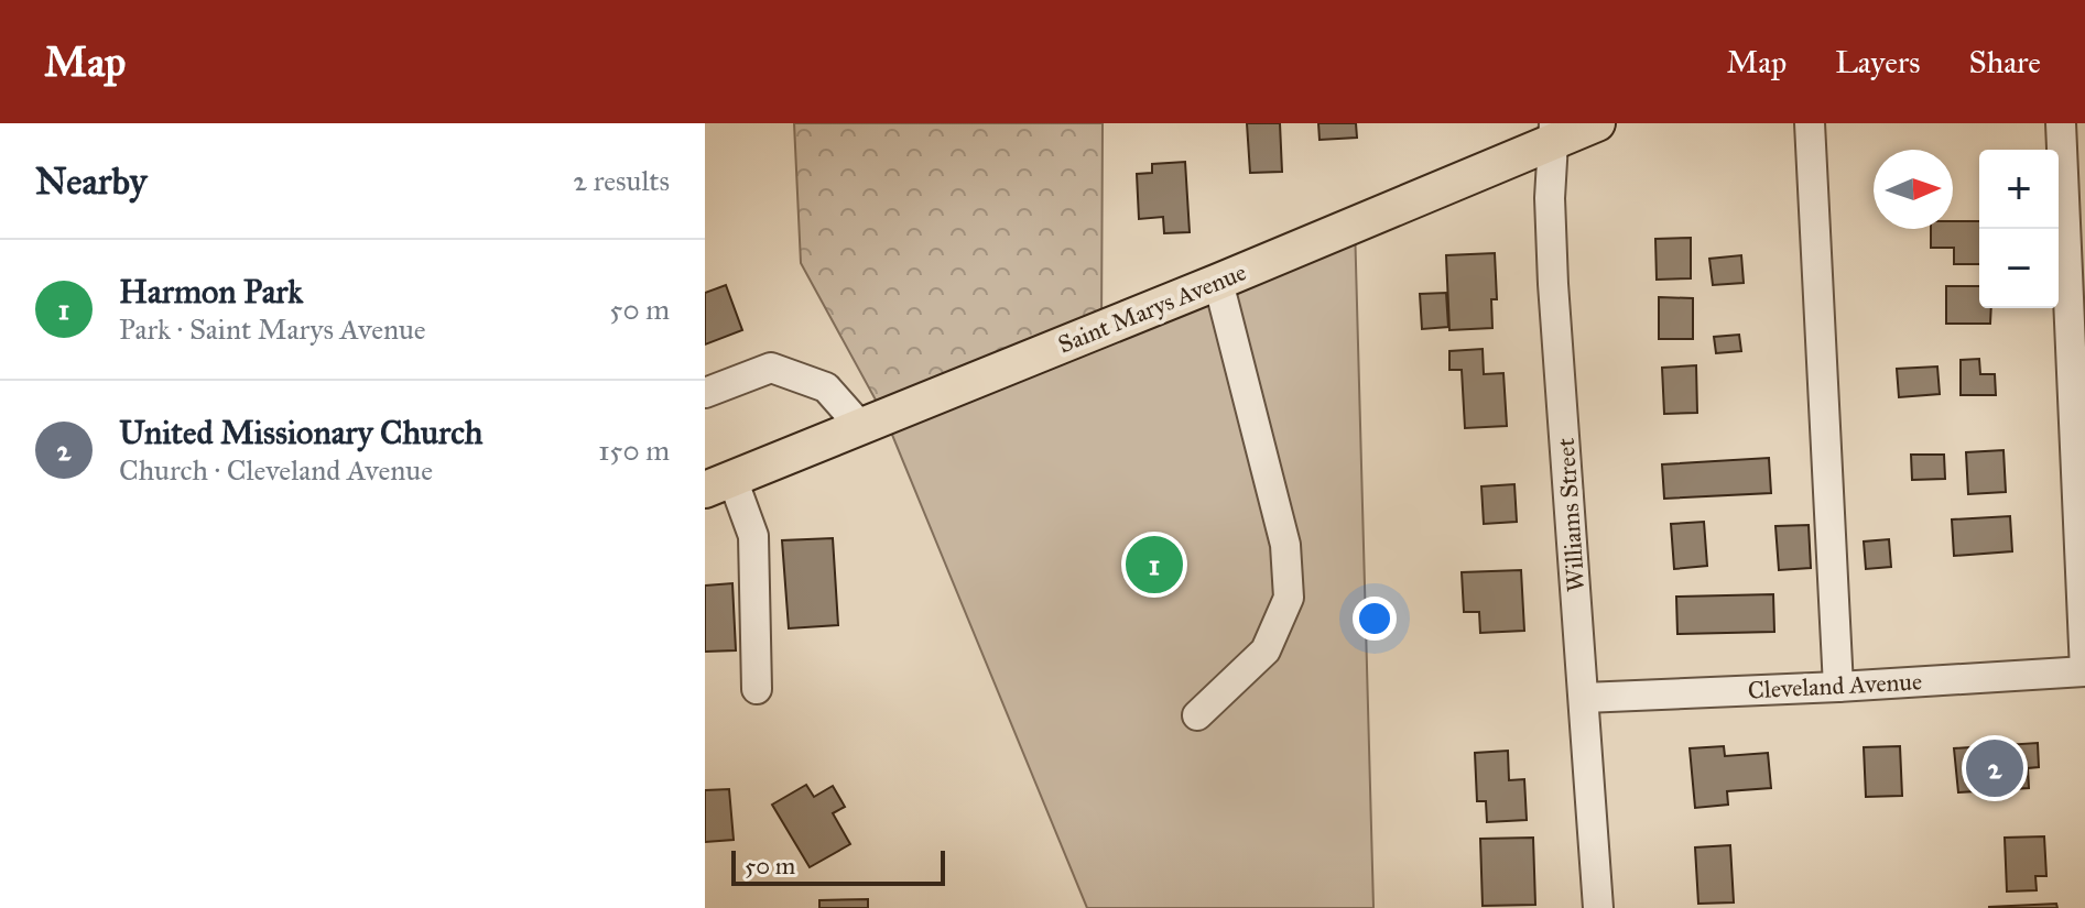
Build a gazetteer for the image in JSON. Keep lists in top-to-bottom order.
{
  "streets": {
    "main road": ["Saint Marys Avenue"],
    "street": ["Williams Street", "Cleveland Avenue"]
  },
  "crossings": [
    ["Saint Marys Avenue", "Williams Street"],
    ["Williams Street", "Cleveland Avenue"]
  ],
  "scale_bar": "50 m",
  "north": "right",
  "page": {
    "header": "Map",
    "nav": ["Map", "Layers", "Share"],
    "heading": ["Nearby", "2 results"],
    "map_buttons": ["+", "−"],
    "list": [
      {
        "mark": "1",
        "name": "Harmon Park",
        "note": "Park · Saint Marys Avenue",
        "value": "50 m"
      },
      {
        "mark": "2",
        "name": "United Missionary Church",
        "note": "Church · Cleveland Avenue",
        "value": "150 m"
      }
    ],
    "pins": ["1", "2"],
    "scale": "50 m"
  }
}
